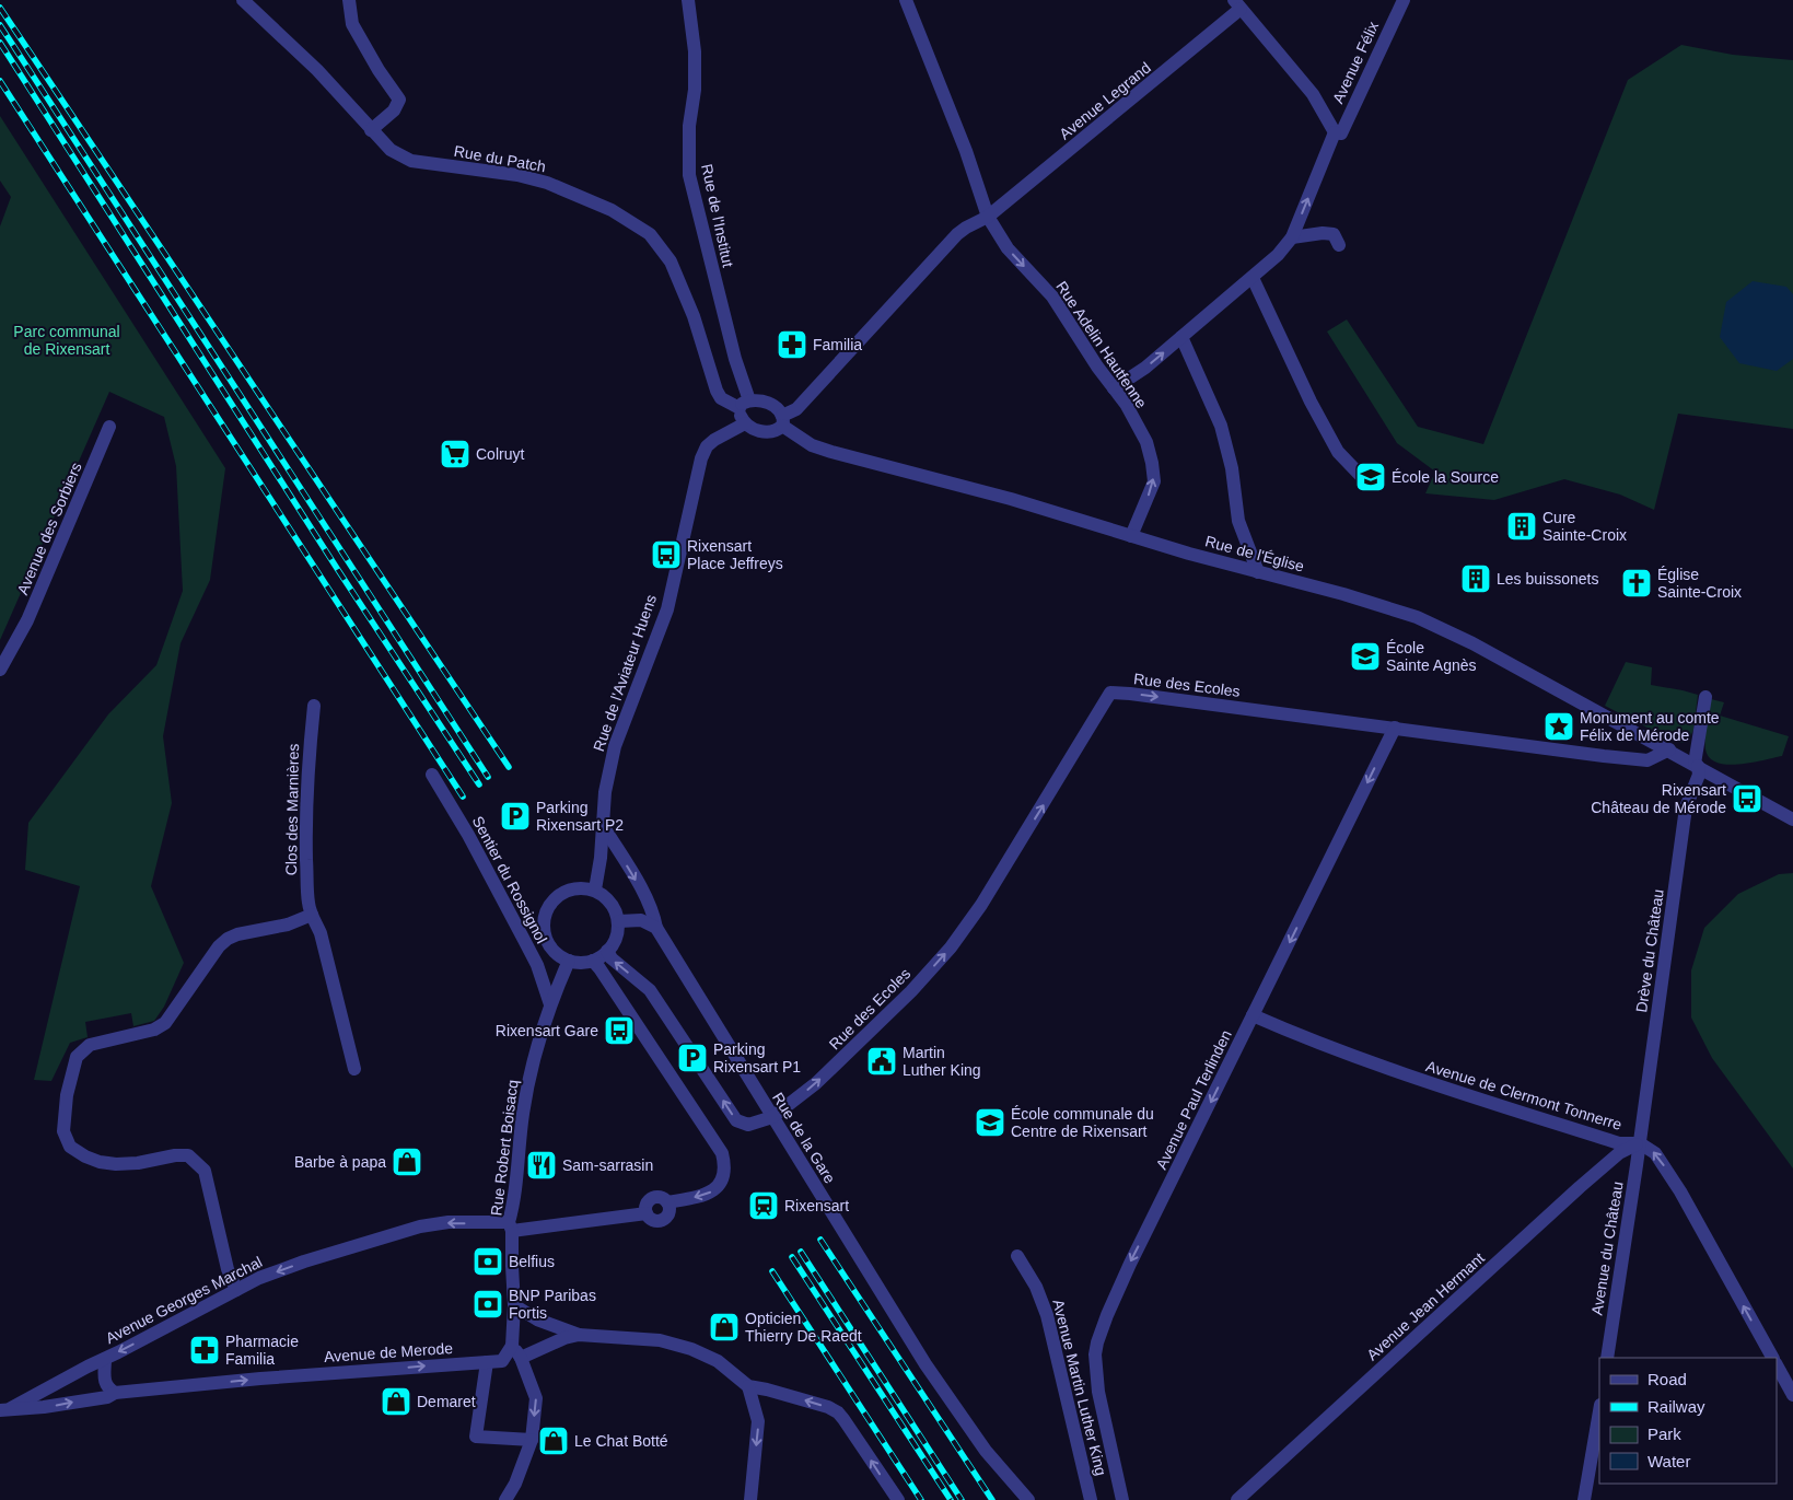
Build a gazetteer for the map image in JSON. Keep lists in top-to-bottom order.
{
  "streets": {
    "street": [
      "Avenue Félix",
      "Avenue Legrand",
      "Rue du Patch",
      "Rue de l'Institut",
      "Rue Adelin Hautfenne",
      "Avenue des Sorbiers",
      "Rue de l'Église",
      "Rue de l'Aviateur Huens",
      "Rue des Ecoles",
      "Clos des Marnières",
      "Sentier du Rossignol",
      "Drève du Château",
      "Avenue de Clermont Tonnerre",
      "Avenue Paul Terlinden",
      "Rue de la Gare",
      "Rue Robert Boisacq",
      "Avenue du Château",
      "Avenue Georges Marchal",
      "Avenue Jean Hermant",
      "Avenue de Merode",
      "Avenue Martin Luther King"
    ]
  },
  "crossings": [
    ["Avenue Legrand", "Rue du Patch"],
    ["Avenue Legrand", "Rue de l'Institut"],
    ["Avenue Legrand", "Rue Adelin Hautfenne"],
    ["Avenue Legrand", "Rue de l'Église"],
    ["Avenue Legrand", "Rue de l'Aviateur Huens"],
    ["Rue du Patch", "Rue de l'Institut"],
    ["Rue du Patch", "Rue de l'Église"],
    ["Rue du Patch", "Rue de l'Aviateur Huens"],
    ["Rue de l'Institut", "Rue de l'Église"],
    ["Rue de l'Institut", "Rue de l'Aviateur Huens"],
    ["Rue Adelin Hautfenne", "Rue de l'Église"],
    ["Rue de l'Église", "Rue de l'Aviateur Huens"],
    ["Rue de l'Église", "Rue des Ecoles"],
    ["Rue de l'Église", "Drève du Château"],
    ["Rue de l'Aviateur Huens", "Rue Robert Boisacq"],
    ["Rue de l'Aviateur Huens", "Avenue Georges Marchal"],
    ["Rue des Ecoles", "Avenue Paul Terlinden"],
    ["Rue des Ecoles", "Rue de la Gare"],
    ["Sentier du Rossignol", "Rue Robert Boisacq"],
    ["Drève du Château", "Avenue de Clermont Tonnerre"],
    ["Drève du Château", "Avenue du Château"],
    ["Drève du Château", "Avenue Jean Hermant"],
    ["Avenue de Clermont Tonnerre", "Avenue Paul Terlinden"],
    ["Avenue de Clermont Tonnerre", "Avenue du Château"],
    ["Avenue de Clermont Tonnerre", "Avenue Jean Hermant"],
    ["Rue Robert Boisacq", "Avenue Georges Marchal"],
    ["Rue Robert Boisacq", "Avenue de Merode"],
    ["Avenue du Château", "Avenue Jean Hermant"],
    ["Avenue Georges Marchal", "Avenue de Merode"]
  ],
  "one_way": ["Rue des Ecoles", "Avenue Paul Terlinden", "Avenue de Merode"],
  "parks": ["Parc communal de Rixensart"],
  "places": {
    "pharmacy": ["Familia", "Pharmacie Familia"],
    "supermarket": ["Colruyt"],
    "school or university": ["École la Source", "École Sainte Agnès", "École communale du Centre de Rixensart"],
    "building": ["Cure Sainte-Croix", "Les buissonets"],
    "bus stop": ["Rixensart Place Jeffreys", "Rixensart Château de Mérode", "Rixensart Gare"],
    "church": ["Église Sainte-Croix"],
    "place": ["Monument au comte Félix de Mérode"],
    "parking": ["Parking Rixensart P2", "Parking Rixensart P1"],
    "public building": ["Martin Luther King"],
    "shop": [
      "Barbe à papa",
      "Opticien Thierry De Raedt",
      "Demaret",
      "Le Chat Botté"
    ],
    "restaurant": ["Sam-sarrasin"],
    "station": ["Rixensart"],
    "bank": ["Belfius", "BNP Paribas Fortis"]
  },
  "legend": [
    "Road",
    "Railway",
    "Park",
    "Water"
  ]
}
